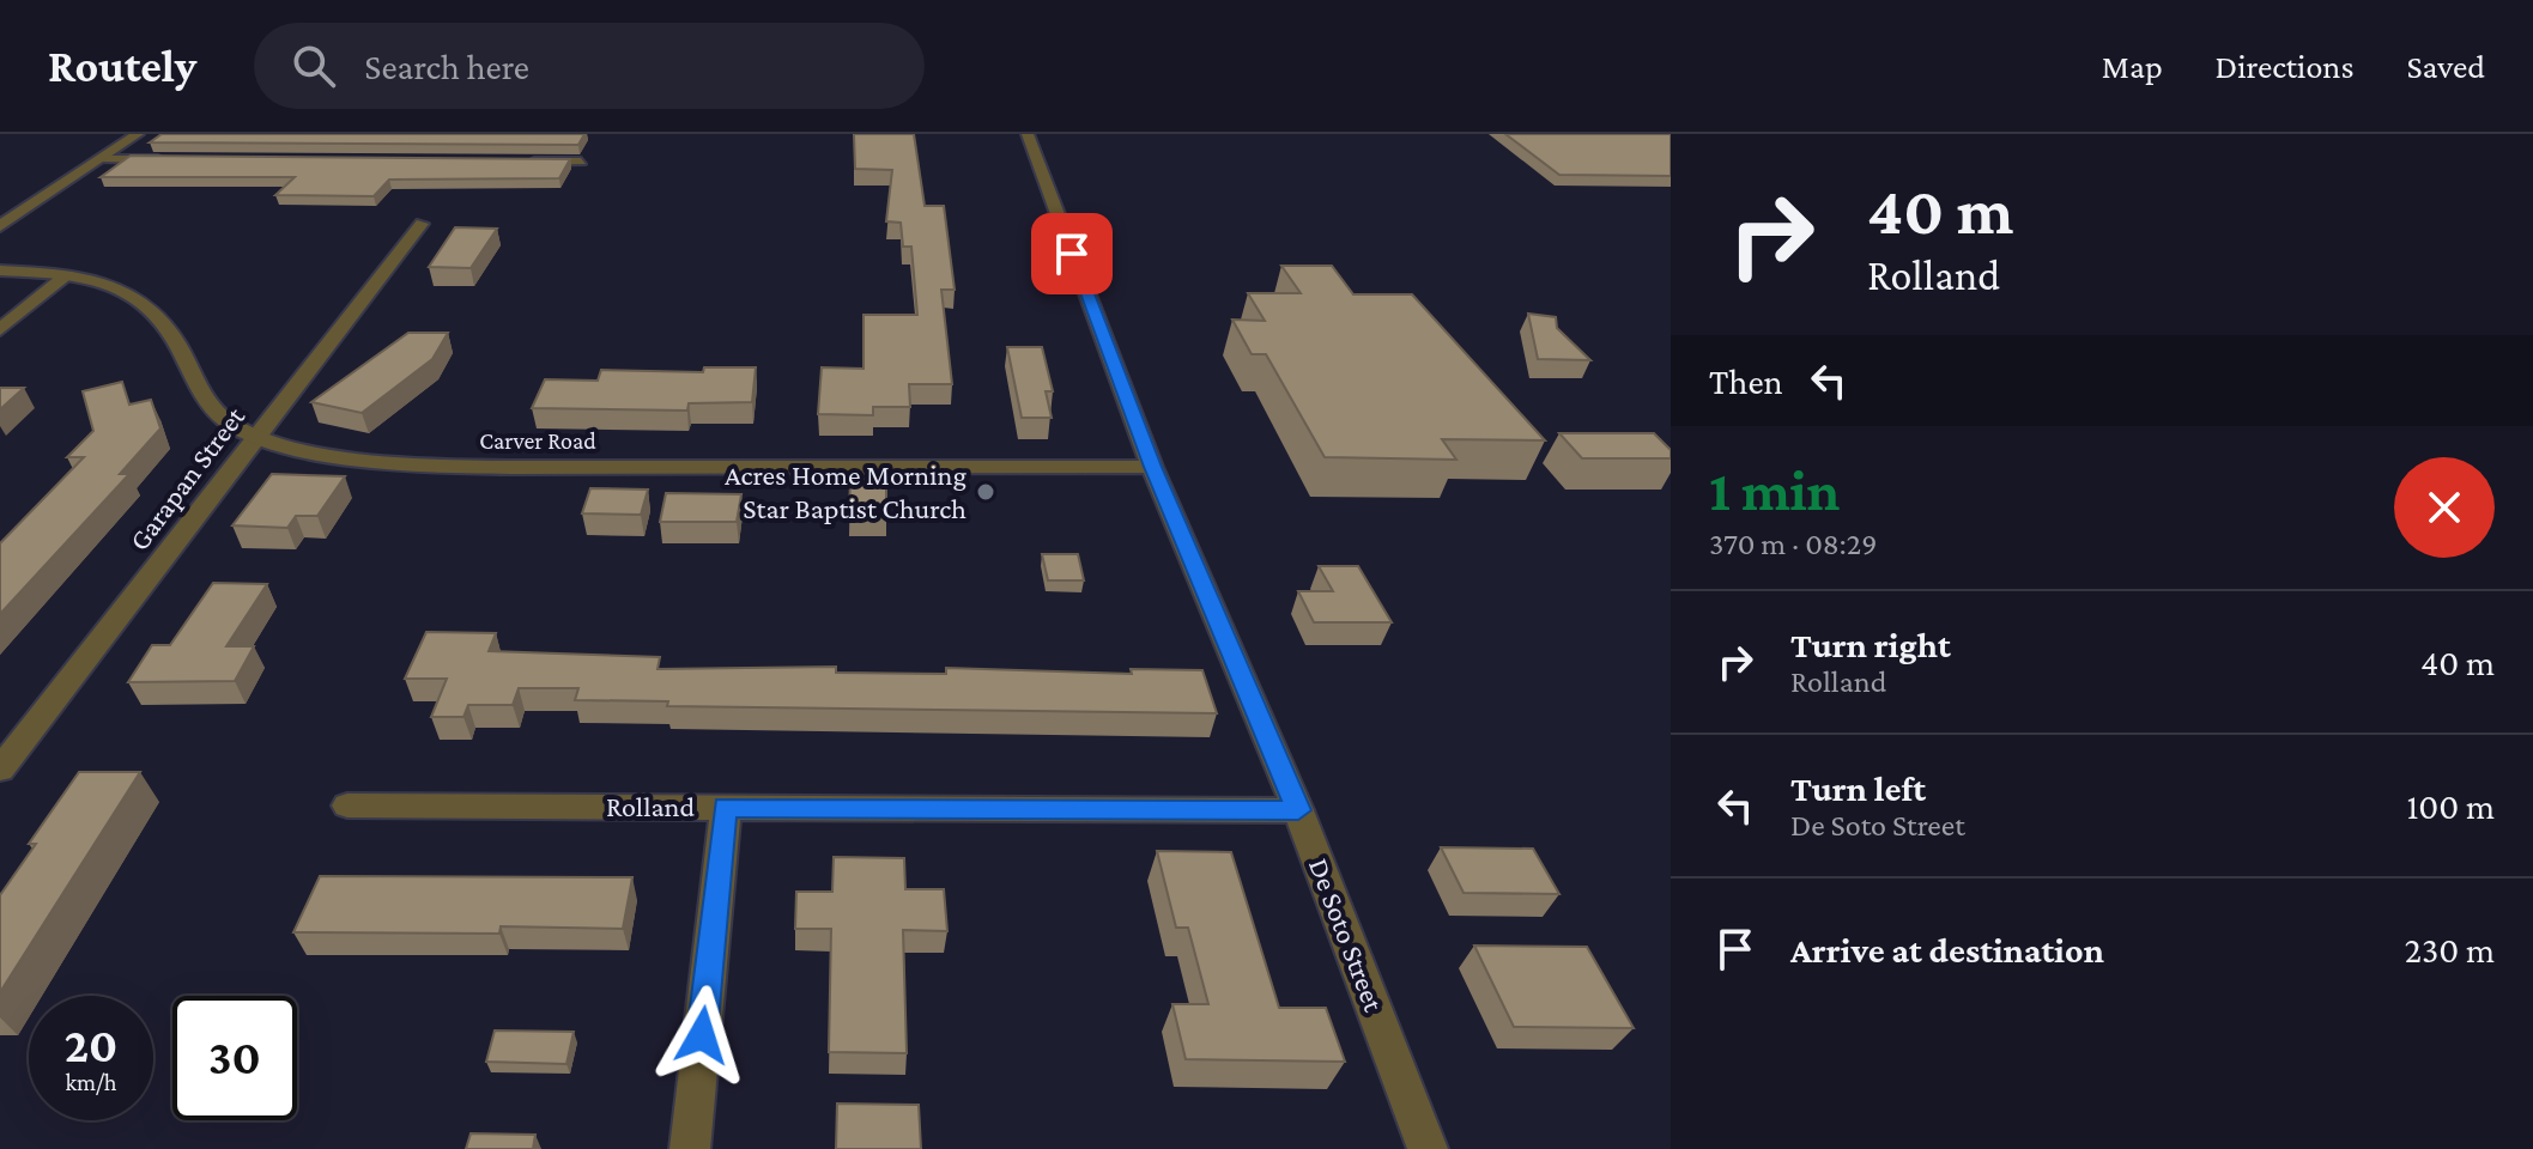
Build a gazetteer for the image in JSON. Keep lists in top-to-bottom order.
{
  "streets": {
    "street": [
      "Carver Road",
      "Garapan Street",
      "Rolland",
      "De Soto Street"
    ]
  },
  "crossings": [
    ["Carver Road", "Garapan Street"],
    ["Carver Road", "De Soto Street"],
    ["Rolland", "De Soto Street"]
  ],
  "places": ["Acres Home Morning Star Baptist Church"],
  "page": {
    "header": "Routely",
    "search": "Search here",
    "nav": ["Map", "Directions", "Saved"],
    "turn": ["40 m", "Rolland"],
    "then": "Then",
    "heading": ["1 min", "370 m · 08:29"],
    "list": [
      {
        "name": "Turn right",
        "note": "Rolland",
        "value": "40 m"
      },
      {
        "name": "Turn left",
        "note": "De Soto Street",
        "value": "100 m"
      },
      {
        "name": "Arrive at destination",
        "value": "230 m"
      }
    ],
    "speed": "20 km/h",
    "limit": "30"
  }
}
